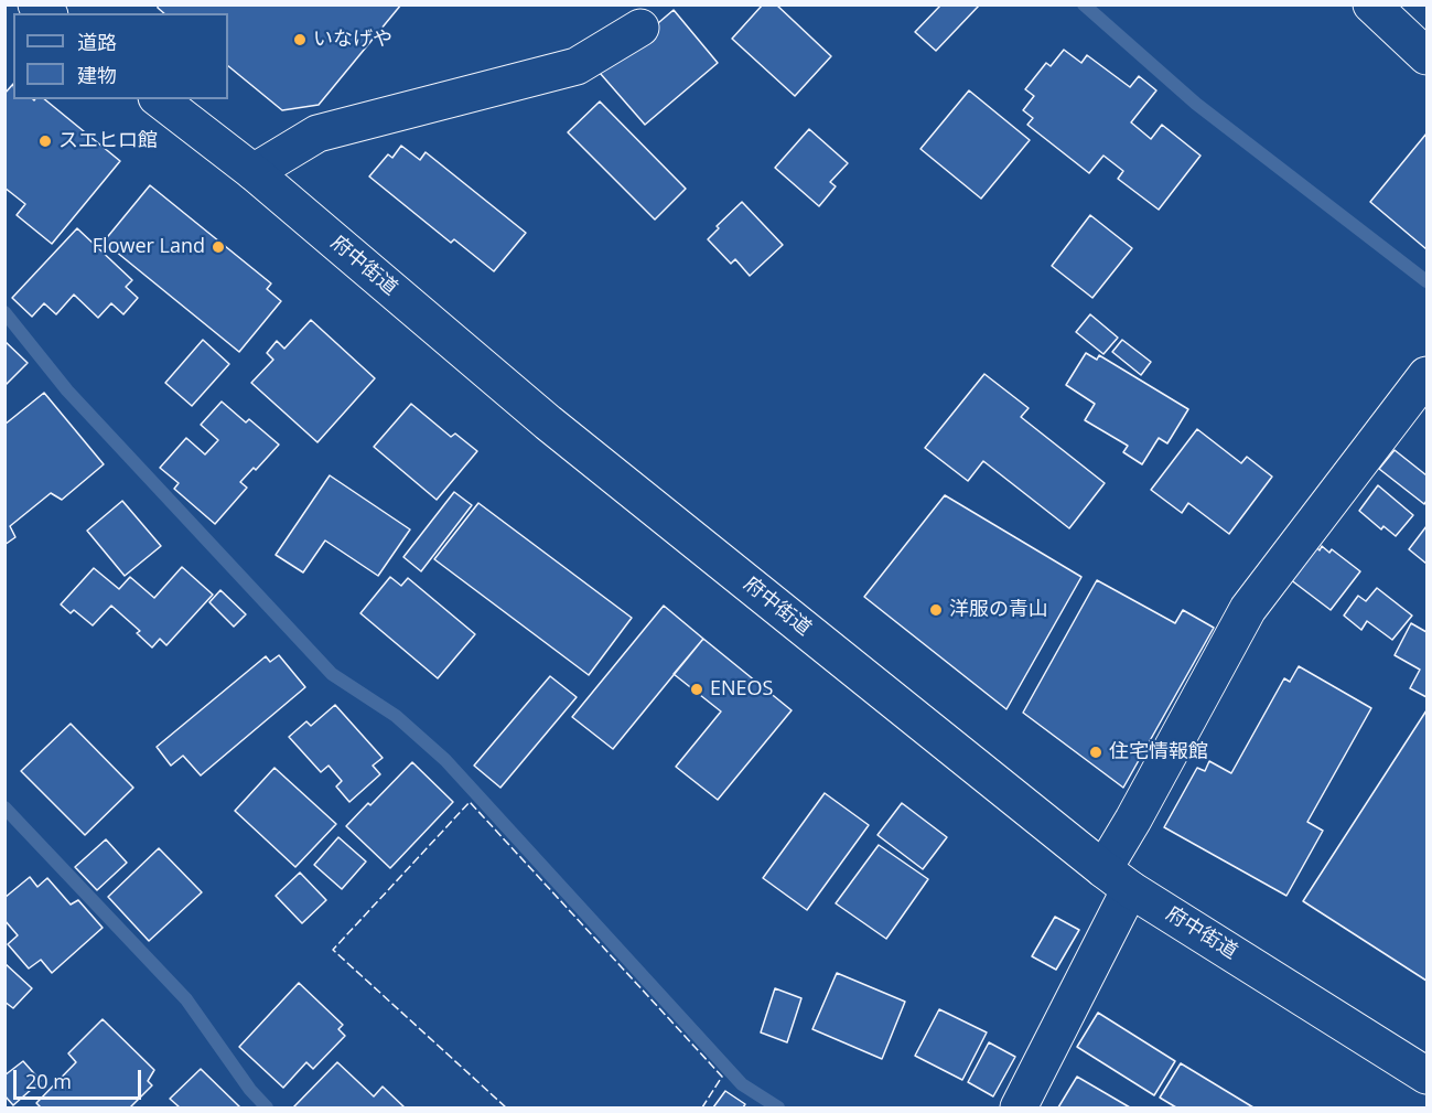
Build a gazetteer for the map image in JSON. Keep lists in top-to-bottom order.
{
  "streets": {
    "main road": ["府中街道"]
  },
  "places": [
    "いなげや",
    "スエヒロ館",
    "Flower Land",
    "洋服の青山",
    "ENEOS",
    "住宅情報館"
  ],
  "legend": ["道路", "建物"],
  "scale_bar": "20 m"
}
